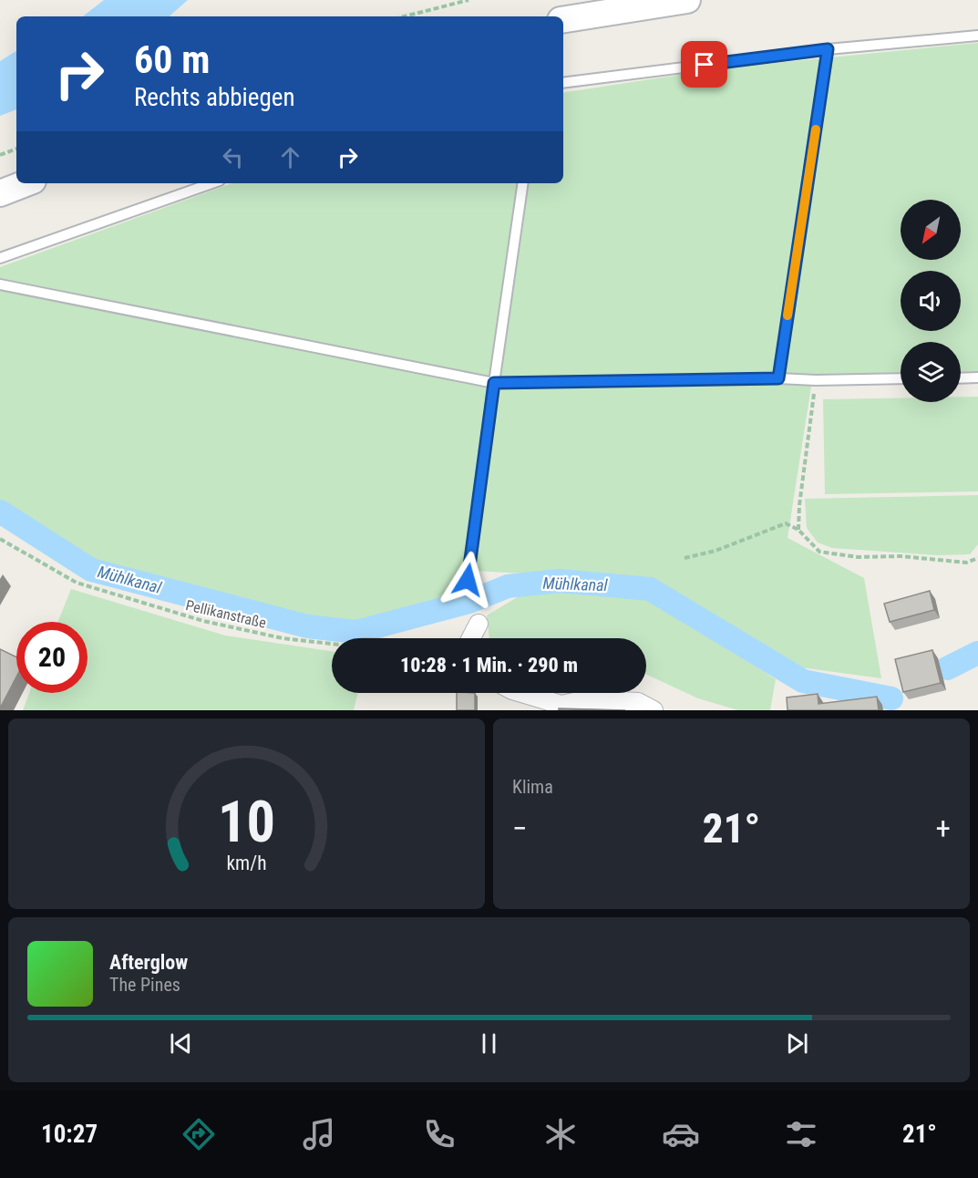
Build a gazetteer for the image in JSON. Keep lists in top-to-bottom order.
{
  "streets": {
    "path": ["Pellikanstraße"]
  },
  "water": ["Mühlkanal"],
  "north": "bottom left",
  "page": {
    "turn": ["60 m", "Rechts abbiegen"],
    "limit": "20",
    "trip": "10:28 · 1 Min. · 290 m",
    "tile": "Klima",
    "heat": ["−", "21°", "+"],
    "song": ["Afterglow", "The Pines"],
    "tabs": ["10:27", "21°"],
    "gauge": ["10", "km/h"]
  }
}
